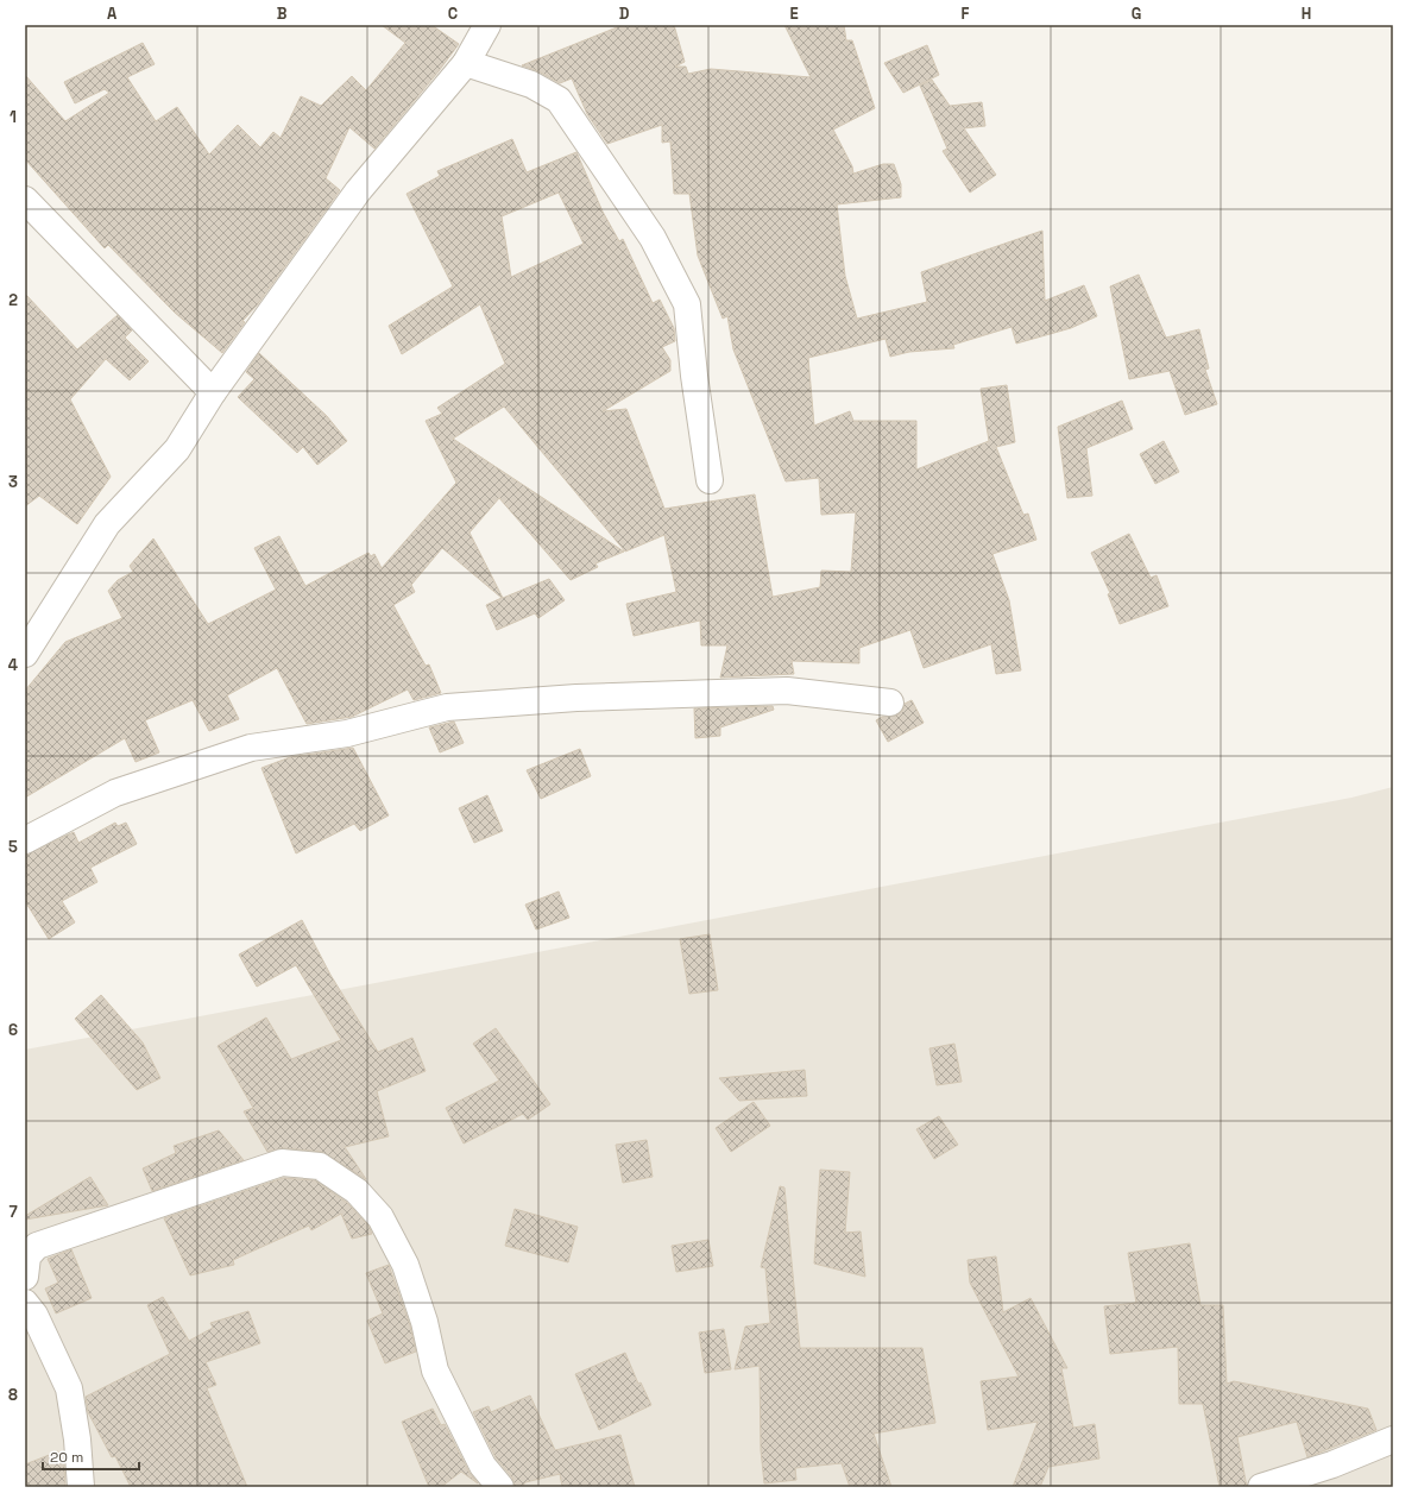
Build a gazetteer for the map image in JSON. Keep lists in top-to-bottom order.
{
  "scale_bar": "20 m",
  "grid": {
    "columns": [
      "A",
      "B",
      "C",
      "D",
      "E",
      "F",
      "G",
      "H"
    ],
    "rows": [
      "1",
      "2",
      "3",
      "4",
      "5",
      "6",
      "7",
      "8"
    ]
  }
}
